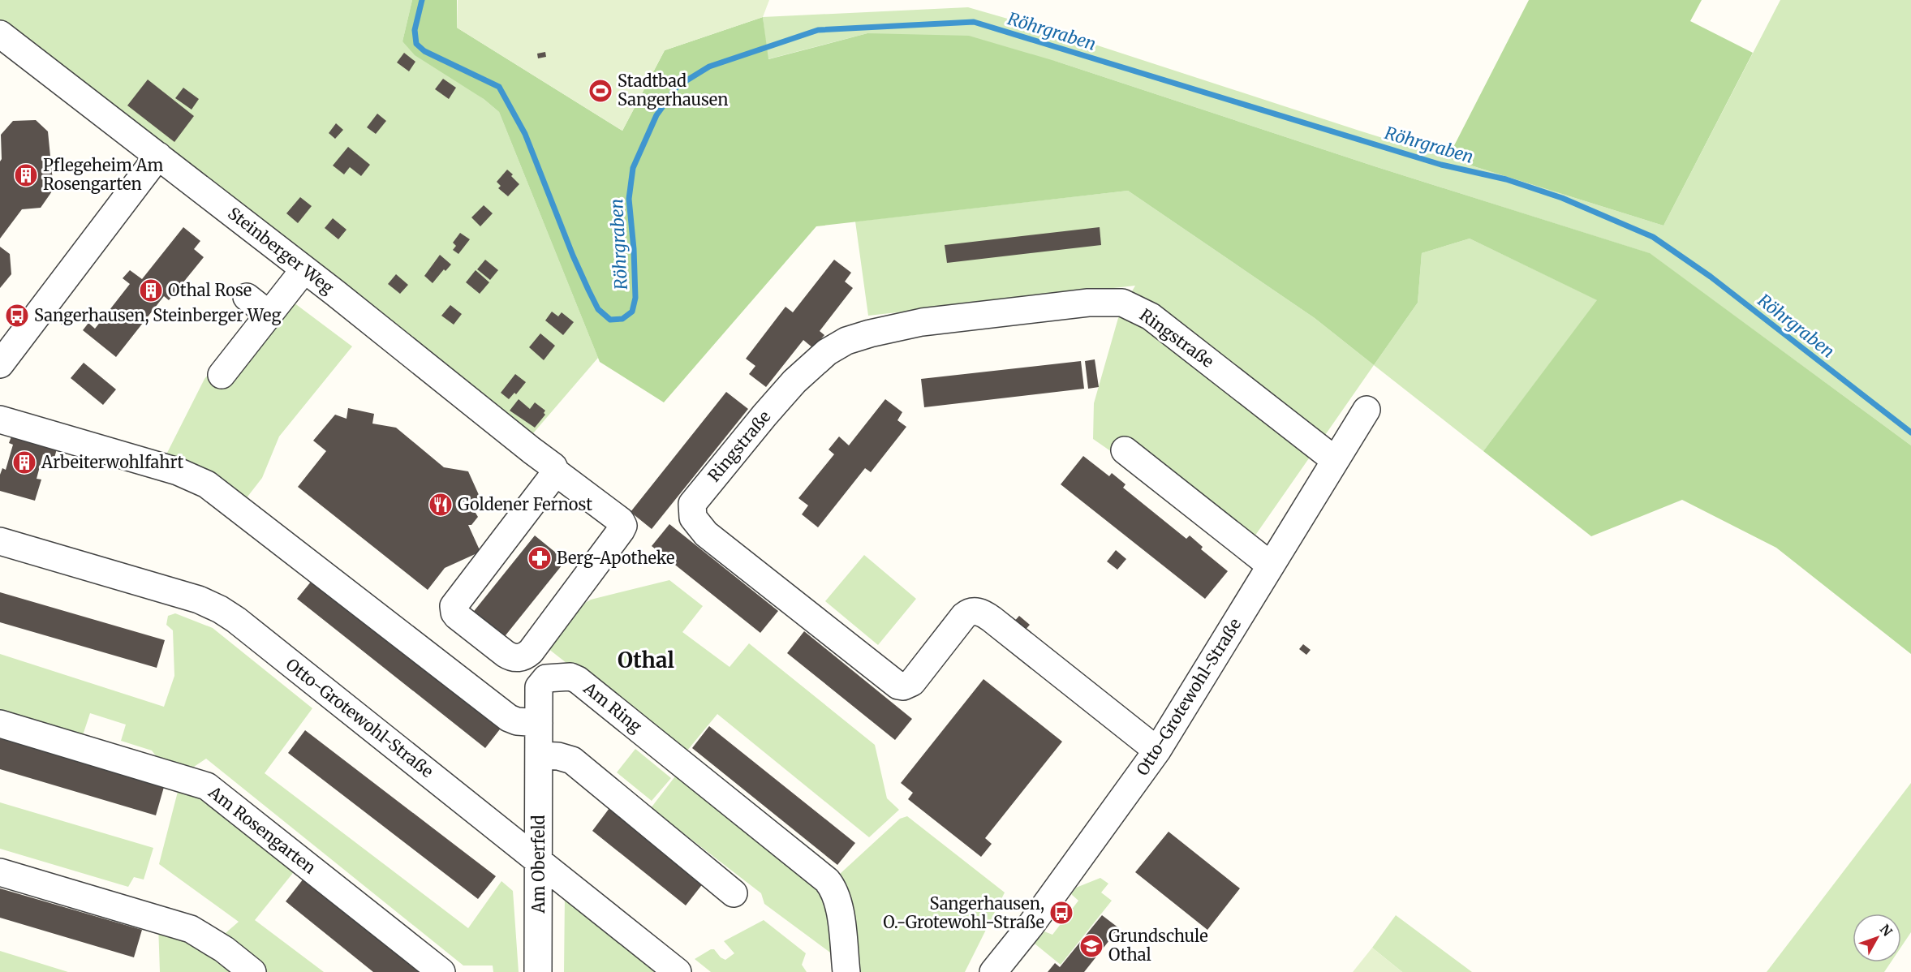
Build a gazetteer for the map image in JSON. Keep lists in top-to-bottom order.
{
  "streets": {
    "street": [
      "Steinberger Weg",
      "Ringstraße",
      "Otto-Grotewohl-Straße",
      "Am Ring",
      "Am Rosengarten",
      "Am Oberfeld"
    ]
  },
  "crossings": [
    ["Ringstraße", "Otto-Grotewohl-Straße"],
    ["Otto-Grotewohl-Straße", "Am Oberfeld"],
    ["Am Ring", "Am Oberfeld"]
  ],
  "districts": ["Othal"],
  "water": ["Röhrgraben"],
  "places": {
    "sports": ["Stadtbad Sangerhausen"],
    "building": ["Pflegeheim Am Rosengarten", "Othal Rose", "Arbeiterwohlfahrt"],
    "bus stop": ["Sangerhausen, Steinberger Weg", "Sangerhausen, O.-Grotewohl-Straße"],
    "restaurant": ["Goldener Fernost"],
    "pharmacy": ["Berg-Apotheke"],
    "school or university": ["Grundschule Othal"]
  },
  "north": "top right"
}
